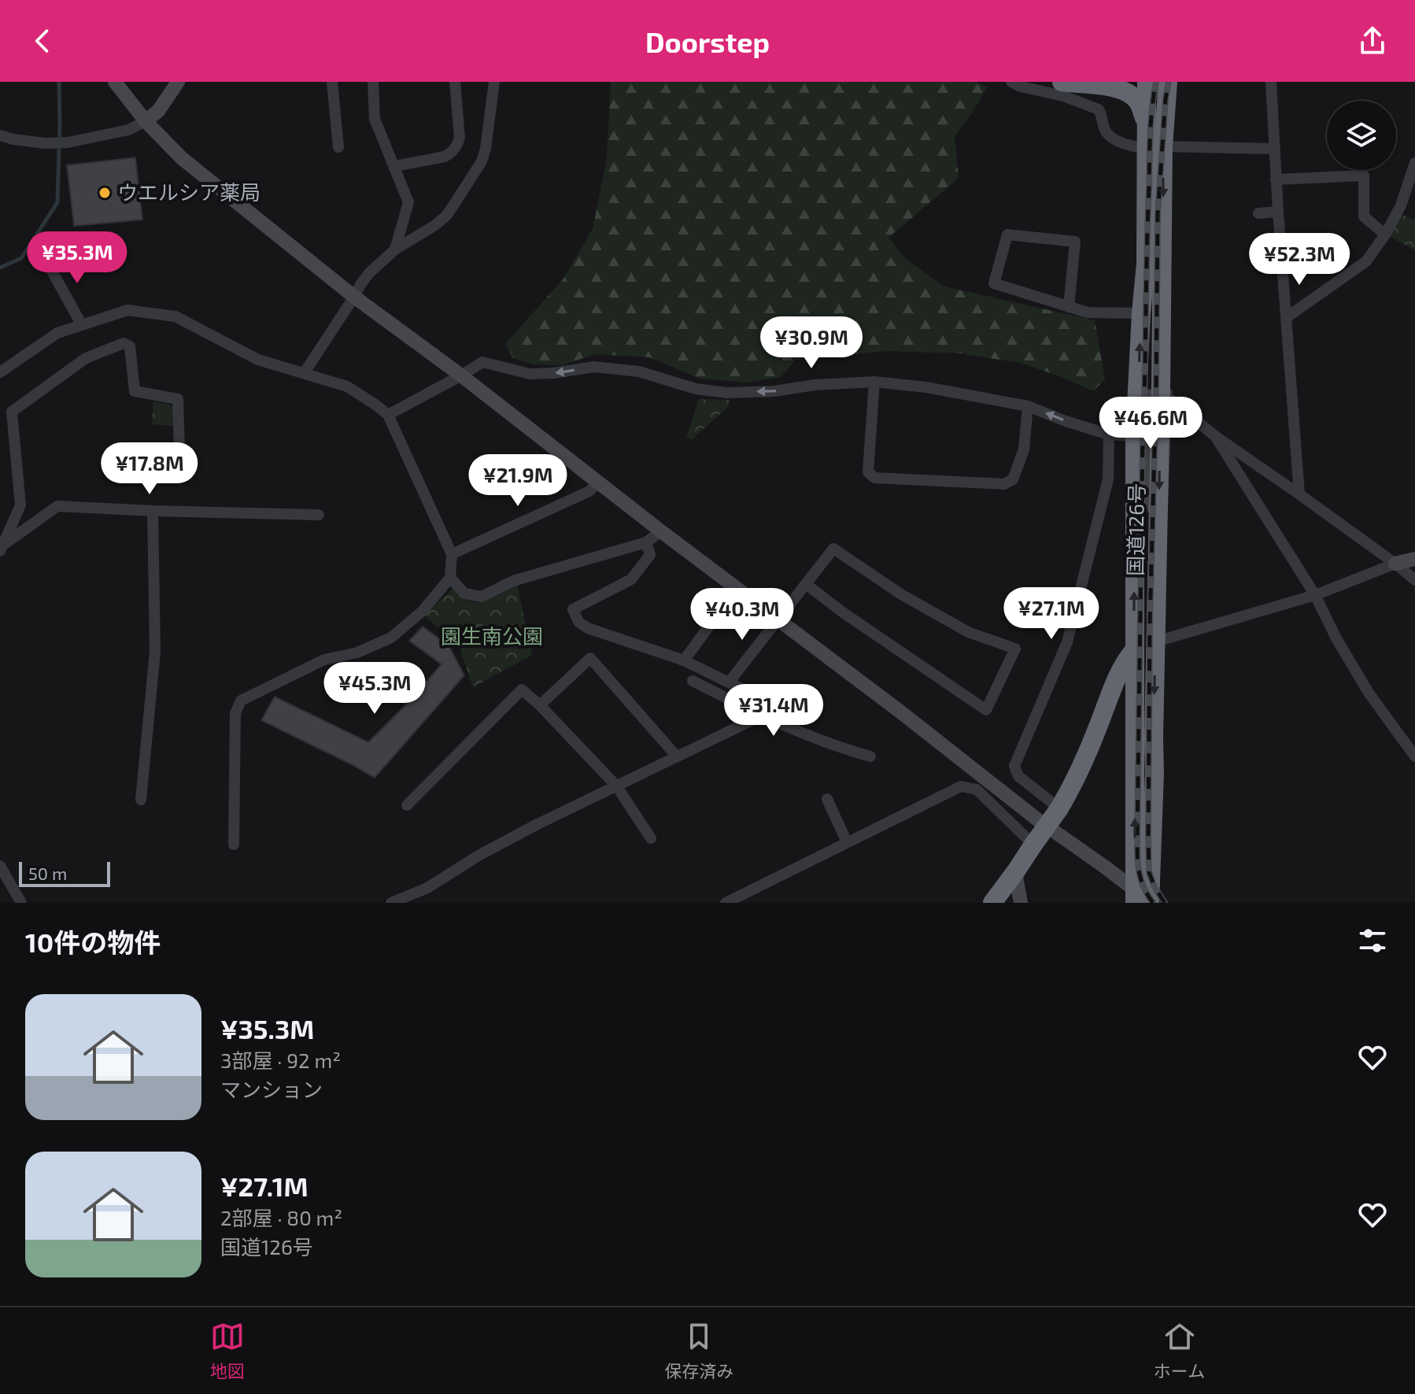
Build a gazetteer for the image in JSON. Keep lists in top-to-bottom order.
{
  "streets": {
    "highway": ["国道126号"]
  },
  "parks": ["園生南公園"],
  "places": ["ウエルシア薬局"],
  "scale_bar": "50 m",
  "page": {
    "header": "Doorstep",
    "price": [
      "¥35.3M",
      "¥52.3M",
      "¥30.9M",
      "¥46.6M",
      "¥17.8M",
      "¥21.9M",
      "¥27.1M",
      "¥40.3M",
      "¥45.3M",
      "¥31.4M"
    ],
    "scale": "50 m",
    "heading": "10件の物件",
    "list": [
      {
        "name": "¥35.3M",
        "note": "3部屋 · 92 m² · マンション"
      },
      {
        "name": "¥27.1M",
        "note": "2部屋 · 80 m² · 国道126号"
      }
    ],
    "tabs": ["地図", "保存済み", "ホーム"]
  }
}
